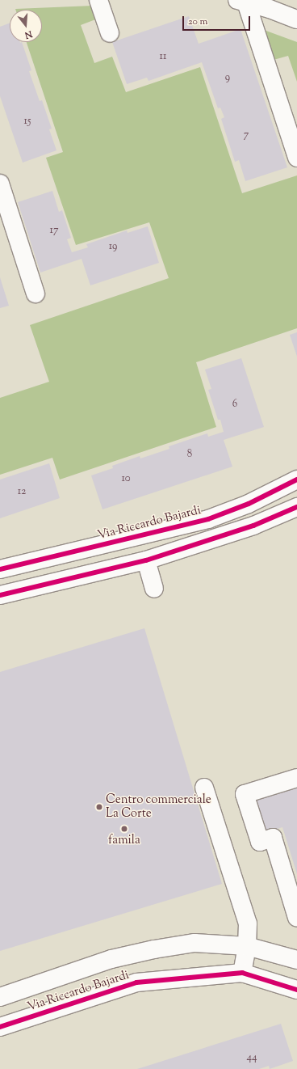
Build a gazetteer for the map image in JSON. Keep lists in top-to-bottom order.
{
  "streets": {
    "street": ["Via Riccardo Bajardi"]
  },
  "places": ["Centro commerciale La Corte", "famila"],
  "house_numbers": [
    "11",
    "9",
    "15",
    "7",
    "17",
    "19",
    "6",
    "8",
    "10",
    "12",
    "44"
  ],
  "scale_bar": "20 m",
  "north": "bottom"
}
